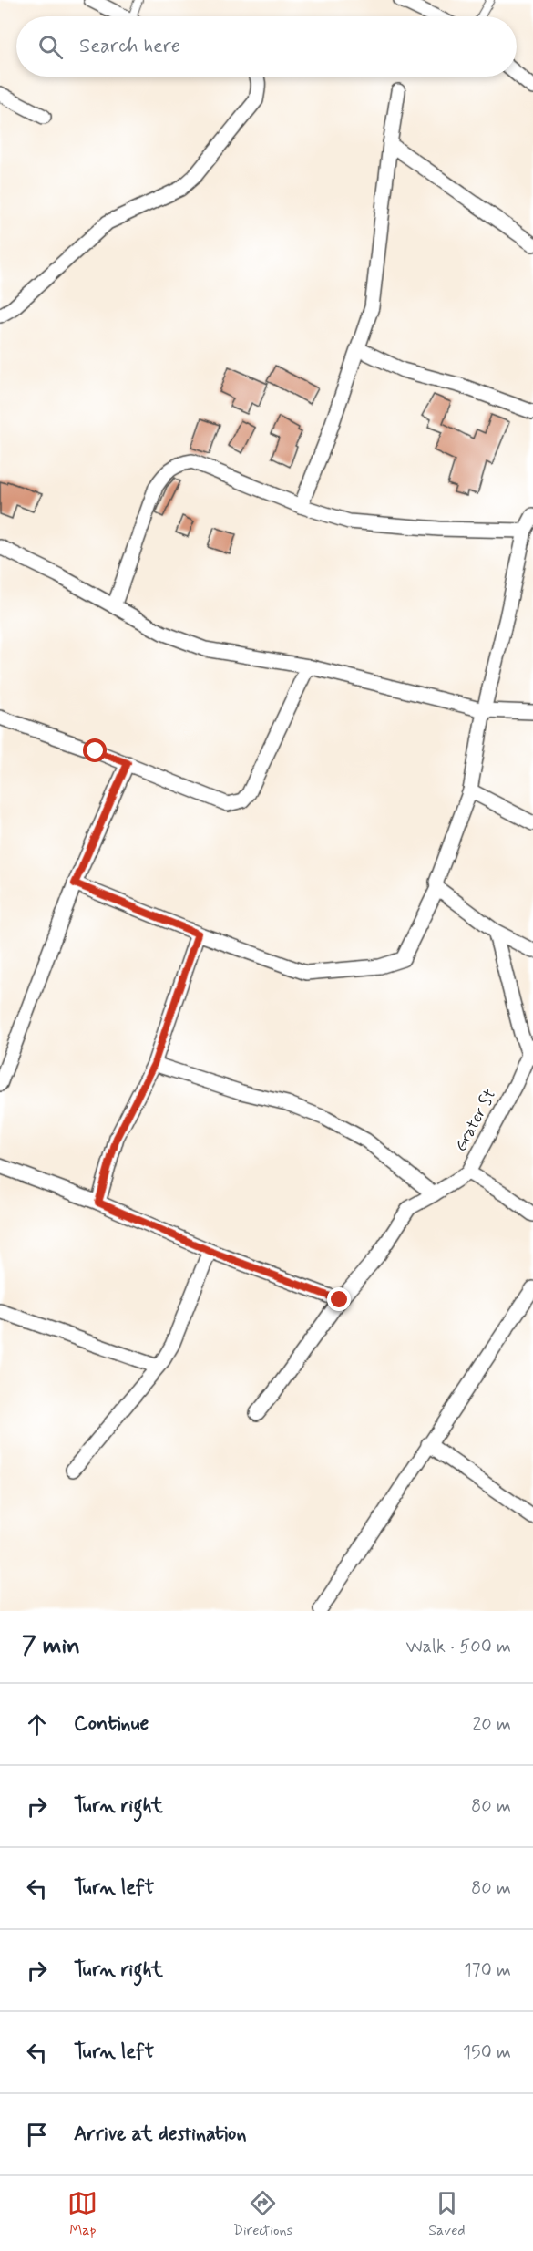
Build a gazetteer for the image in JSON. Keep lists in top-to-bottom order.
{
  "streets": {
    "street": ["Grater St"]
  },
  "page": {
    "search": "Search here",
    "heading": ["7 min", "Walk · 500 m"],
    "list": [
      ["Continue", "20 m"],
      ["Turn right", "80 m"],
      ["Turn left", "80 m"],
      ["Turn right", "170 m"],
      ["Turn left", "150 m"],
      "Arrive at destination"
    ],
    "nav": ["Map", "Directions", "Saved"]
  }
}
